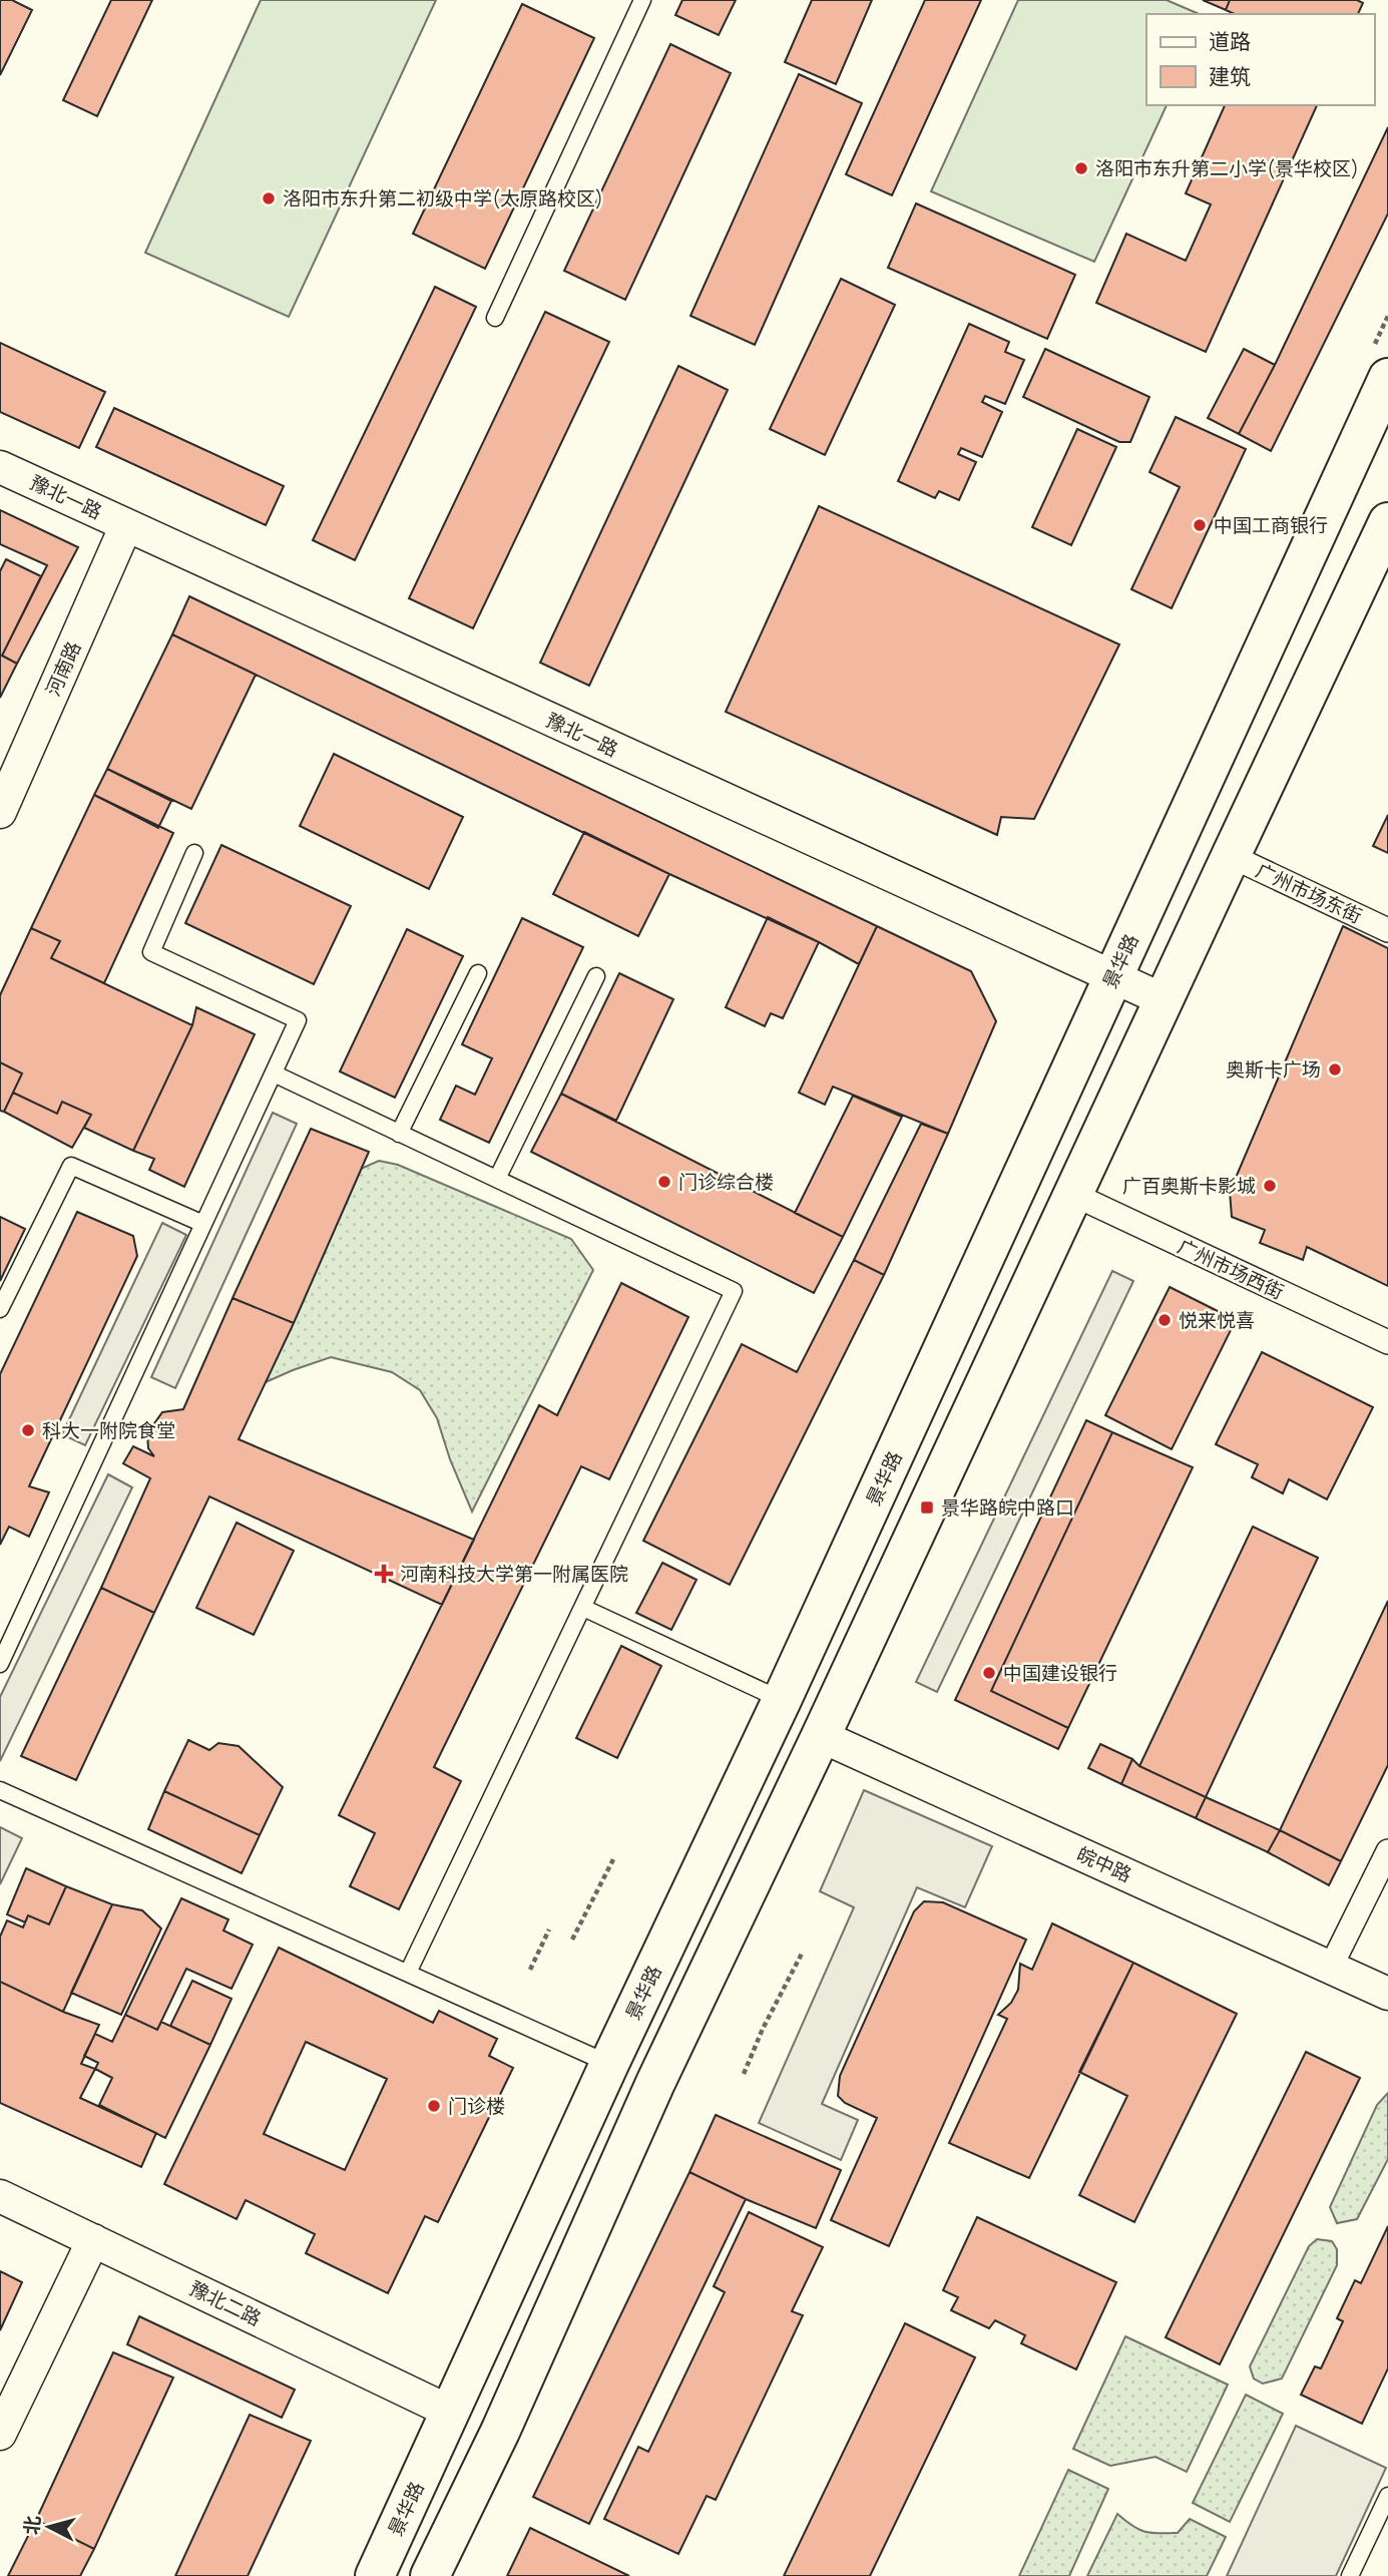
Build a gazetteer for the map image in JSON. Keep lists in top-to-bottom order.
{
  "streets": {
    "main road": ["景华路"],
    "street": [
      "豫北一路",
      "河南路",
      "广州市场东街",
      "广州市场西街",
      "皖中路",
      "豫北二路"
    ]
  },
  "crossings": [
    ["豫北一路", "河南路"],
    ["豫北一路", "景华路"],
    ["景华路", "豫北二路"]
  ],
  "places": {
    "other": [
      "洛阳市东升第二小学(景华校区)",
      "洛阳市东升第二初级中学(太原路校区)",
      "中国工商银行",
      "奥斯卡广场",
      "门诊综合楼",
      "广百奥斯卡影城",
      "悦来悦喜",
      "科大一附院食堂",
      "中国建设银行",
      "门诊楼"
    ],
    "transit": ["景华路皖中路口"],
    "health": ["河南科技大学第一附属医院"]
  },
  "legend": ["道路", "建筑"],
  "north": "left"
}
